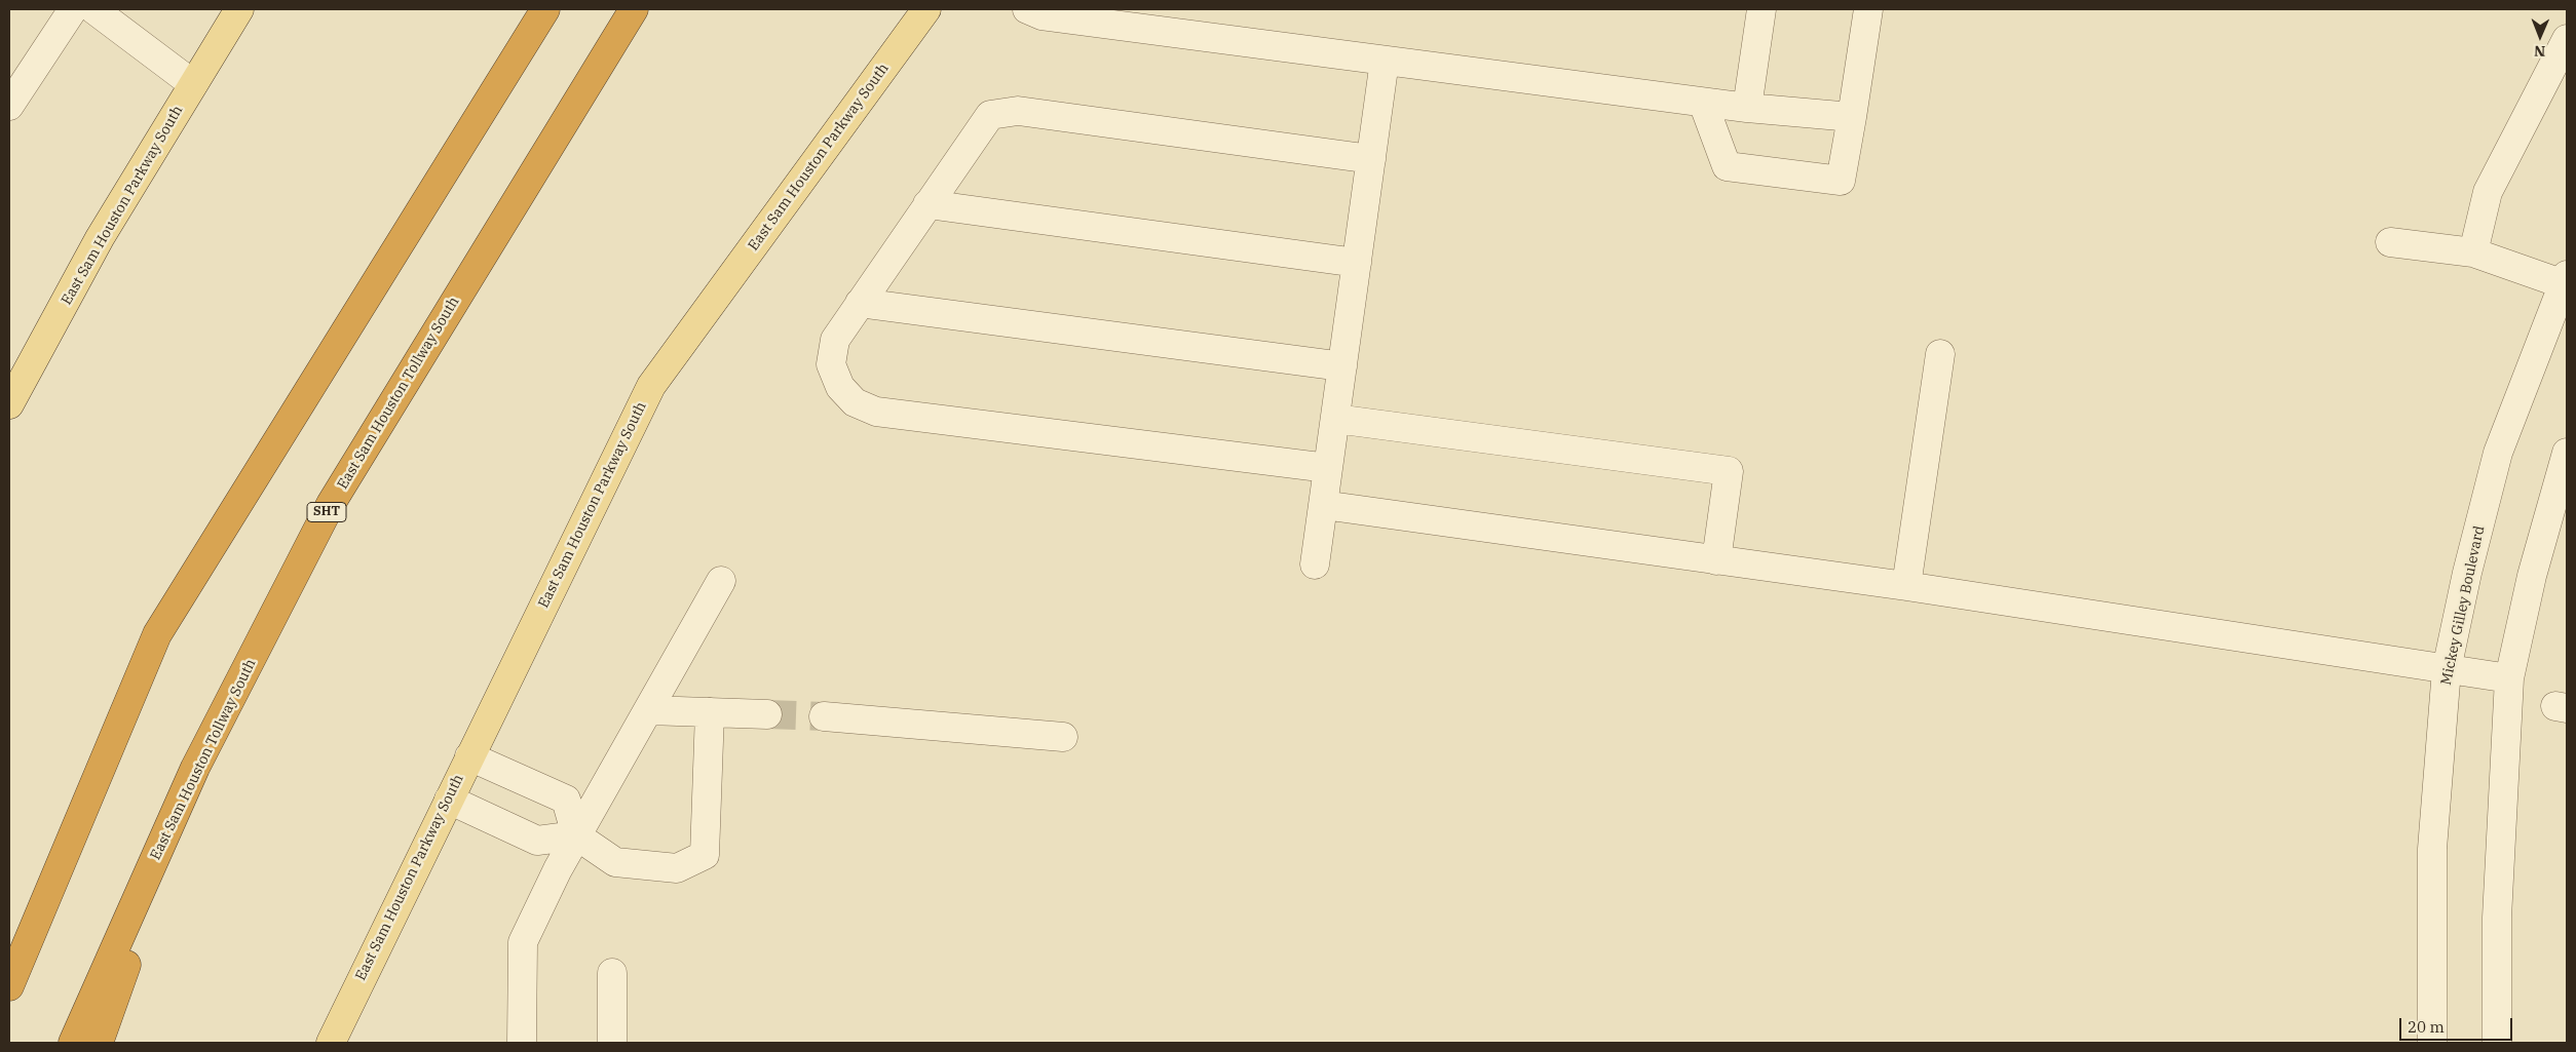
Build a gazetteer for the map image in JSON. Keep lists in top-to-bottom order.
{
  "streets": {
    "highway": ["East Sam Houston Tollway South", "SHT"],
    "main road": ["East Sam Houston Parkway South"],
    "street": ["Mickey Gilley Boulevard"]
  },
  "scale_bar": "20 m",
  "north": "bottom"
}
